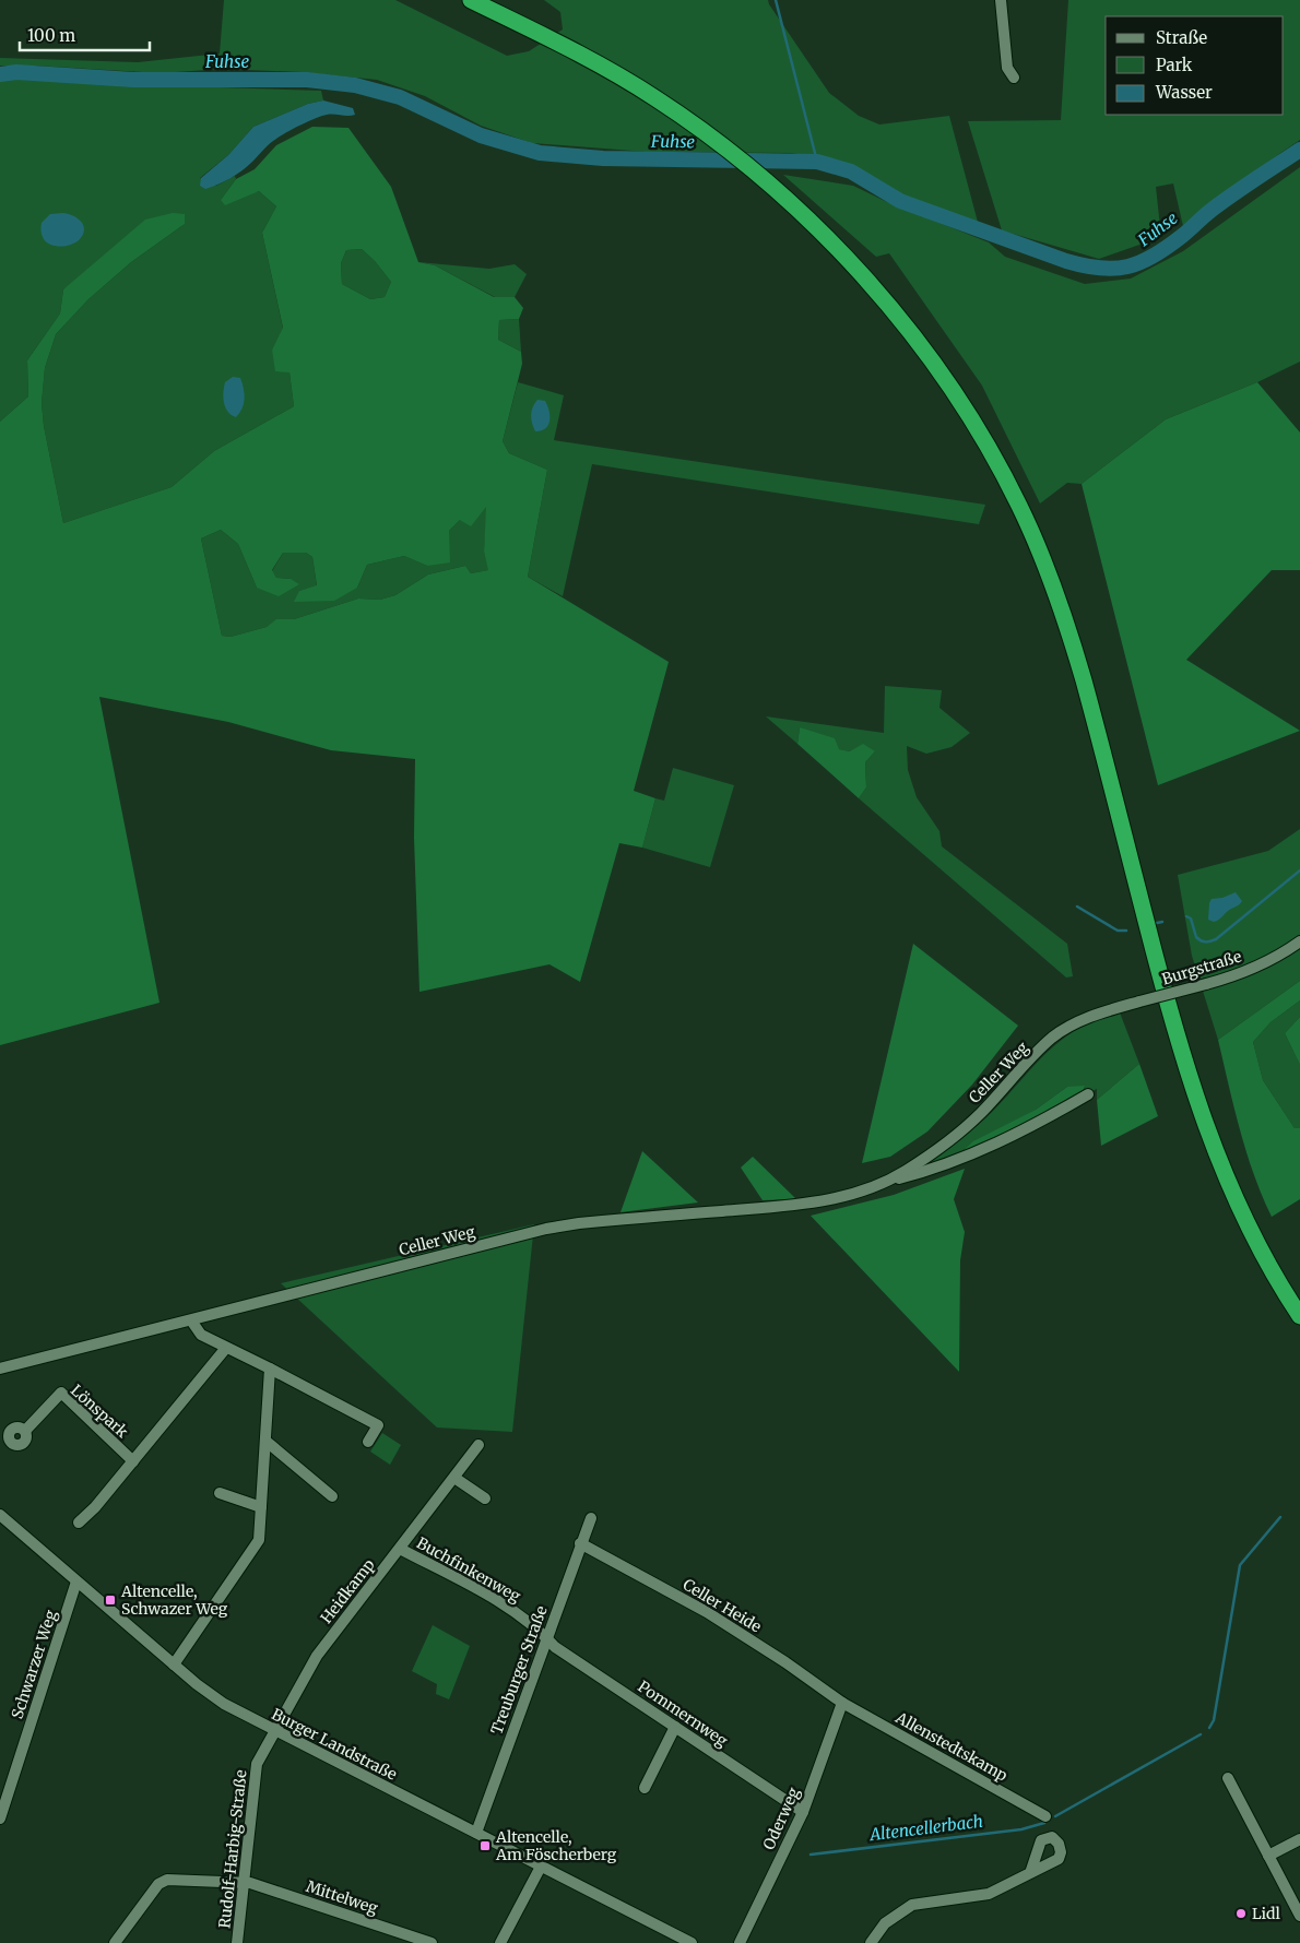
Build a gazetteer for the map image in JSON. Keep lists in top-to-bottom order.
{
  "streets": {
    "street": [
      "Burgstraße",
      "Celler Weg",
      "Lönspark",
      "Buchfinkenweg",
      "Heidkamp",
      "Celler Heide",
      "Schwarzer Weg",
      "Treuburger Straße",
      "Pommernweg",
      "Burger Landstraße",
      "Allenstedtskamp",
      "Oderweg",
      "Rudolf-Harbig-Straße",
      "Mittelweg"
    ]
  },
  "crossings": [
    ["Burgstraße", "Celler Weg"],
    ["Buchfinkenweg", "Heidkamp"],
    ["Buchfinkenweg", "Treuburger Straße"],
    ["Buchfinkenweg", "Pommernweg"],
    ["Heidkamp", "Burger Landstraße"],
    ["Heidkamp", "Rudolf-Harbig-Straße"],
    ["Celler Heide", "Treuburger Straße"],
    ["Celler Heide", "Allenstedtskamp"],
    ["Celler Heide", "Oderweg"],
    ["Schwarzer Weg", "Burger Landstraße"],
    ["Treuburger Straße", "Pommernweg"],
    ["Treuburger Straße", "Burger Landstraße"],
    ["Pommernweg", "Oderweg"],
    ["Burger Landstraße", "Rudolf-Harbig-Straße"],
    ["Allenstedtskamp", "Oderweg"],
    ["Rudolf-Harbig-Straße", "Mittelweg"]
  ],
  "water": ["Fuhse", "Altencellerbach"],
  "places": {
    "transit": ["Altencelle, Schwazer Weg", "Altencelle, Am Föscherberg"],
    "other": ["Lidl"]
  },
  "legend": ["Straße", "Park", "Wasser"],
  "scale_bar": "100 m"
}
